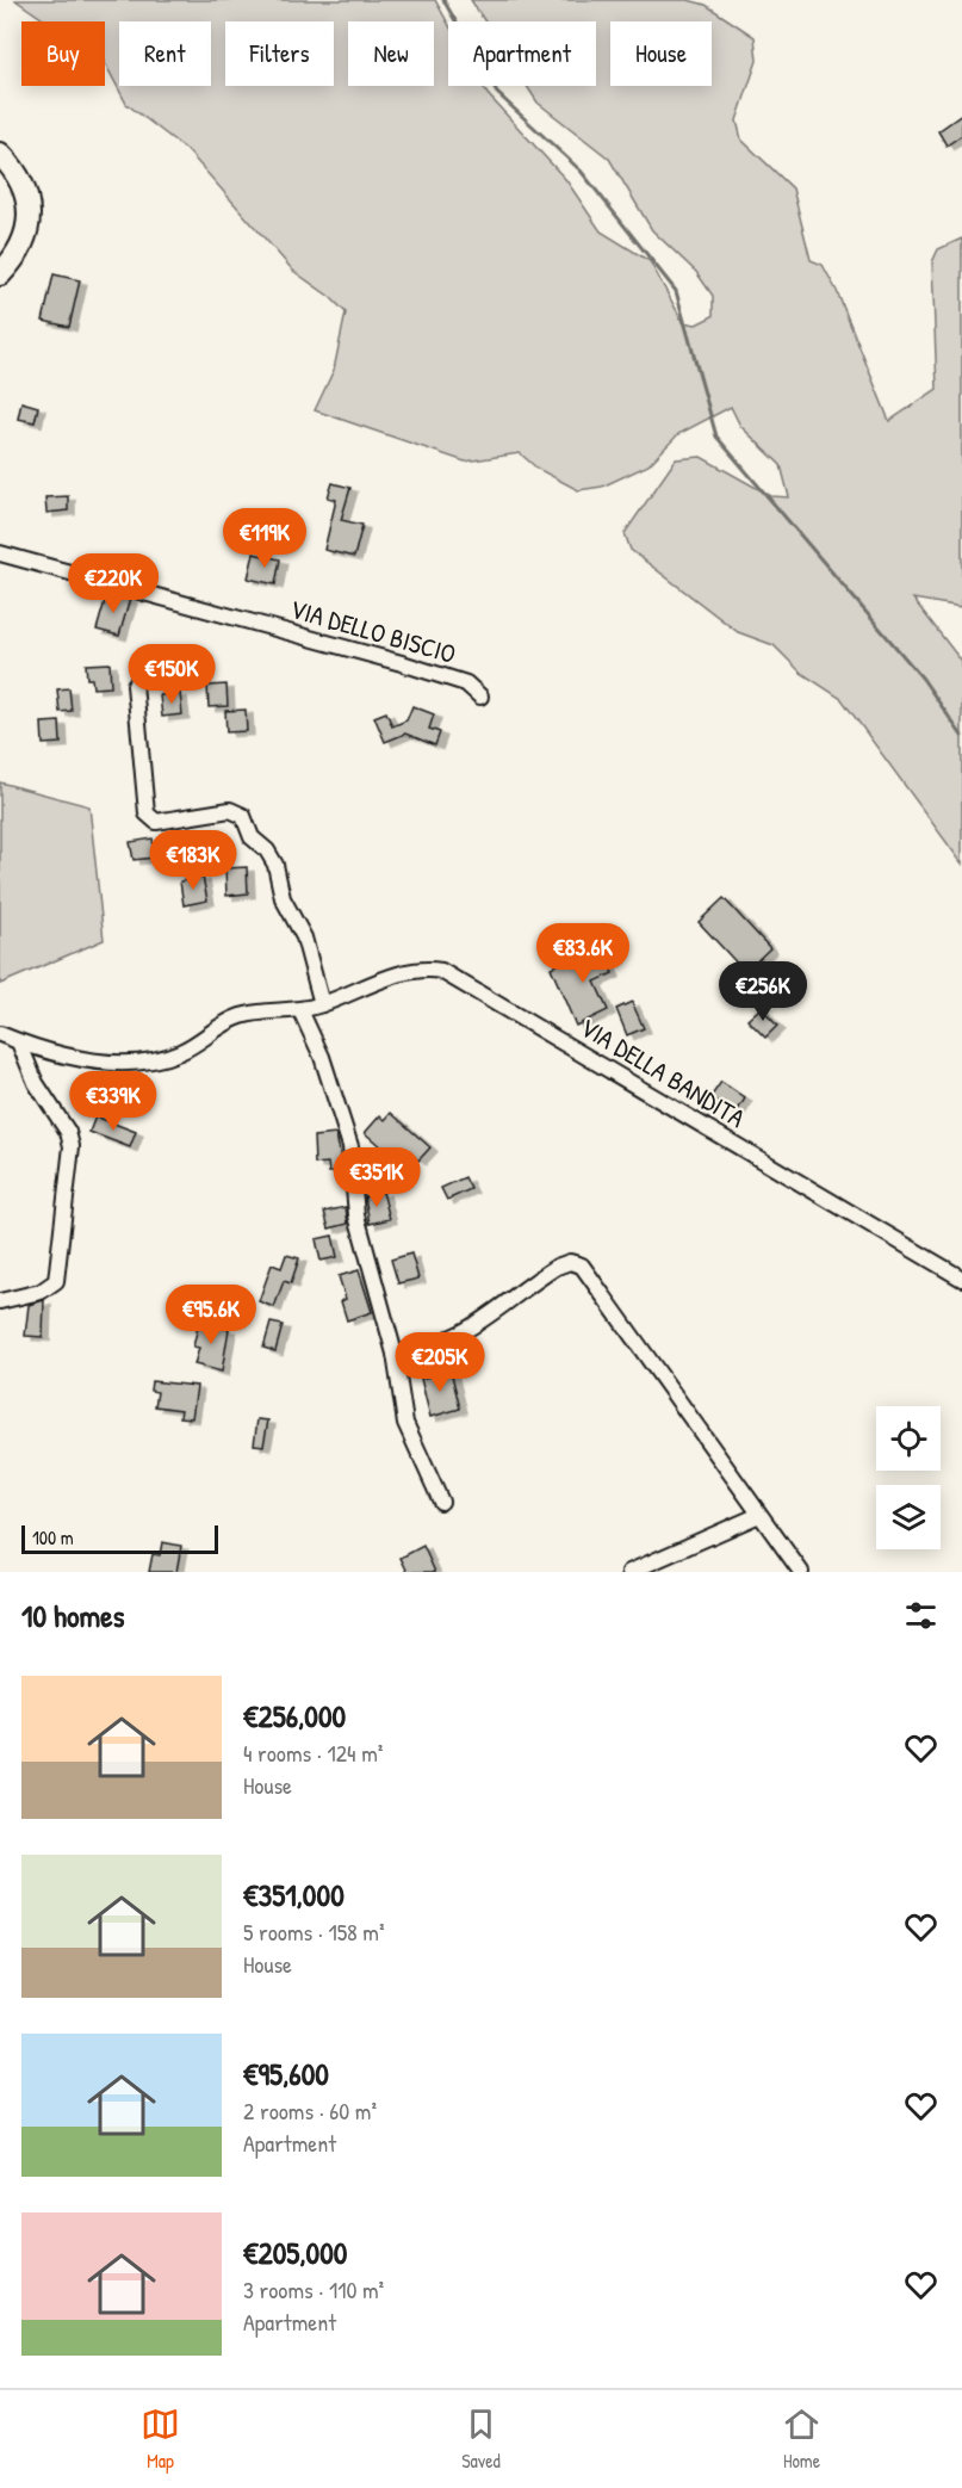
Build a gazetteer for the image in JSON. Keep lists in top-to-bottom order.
{
  "streets": {
    "street": ["VIA DELLO BISCIO", "VIA DELLA BANDITA"]
  },
  "scale_bar": "100 m",
  "page": {
    "chip": [
      "Buy",
      "Rent",
      "Filters",
      "New",
      "Apartment",
      "House"
    ],
    "price": [
      "€119K",
      "€220K",
      "€150K",
      "€183K",
      "€83.6K",
      "€256K",
      "€339K",
      "€351K",
      "€95.6K",
      "€205K"
    ],
    "scale": "100 m",
    "heading": "10 homes",
    "list": [
      {
        "name": "€256,000",
        "note": "4 rooms · 124 m² · House"
      },
      {
        "name": "€351,000",
        "note": "5 rooms · 158 m² · House"
      },
      {
        "name": "€95,600",
        "note": "2 rooms · 60 m² · Apartment"
      },
      {
        "name": "€205,000",
        "note": "3 rooms · 110 m² · Apartment"
      }
    ],
    "tabs": ["Map", "Saved", "Home"]
  }
}
